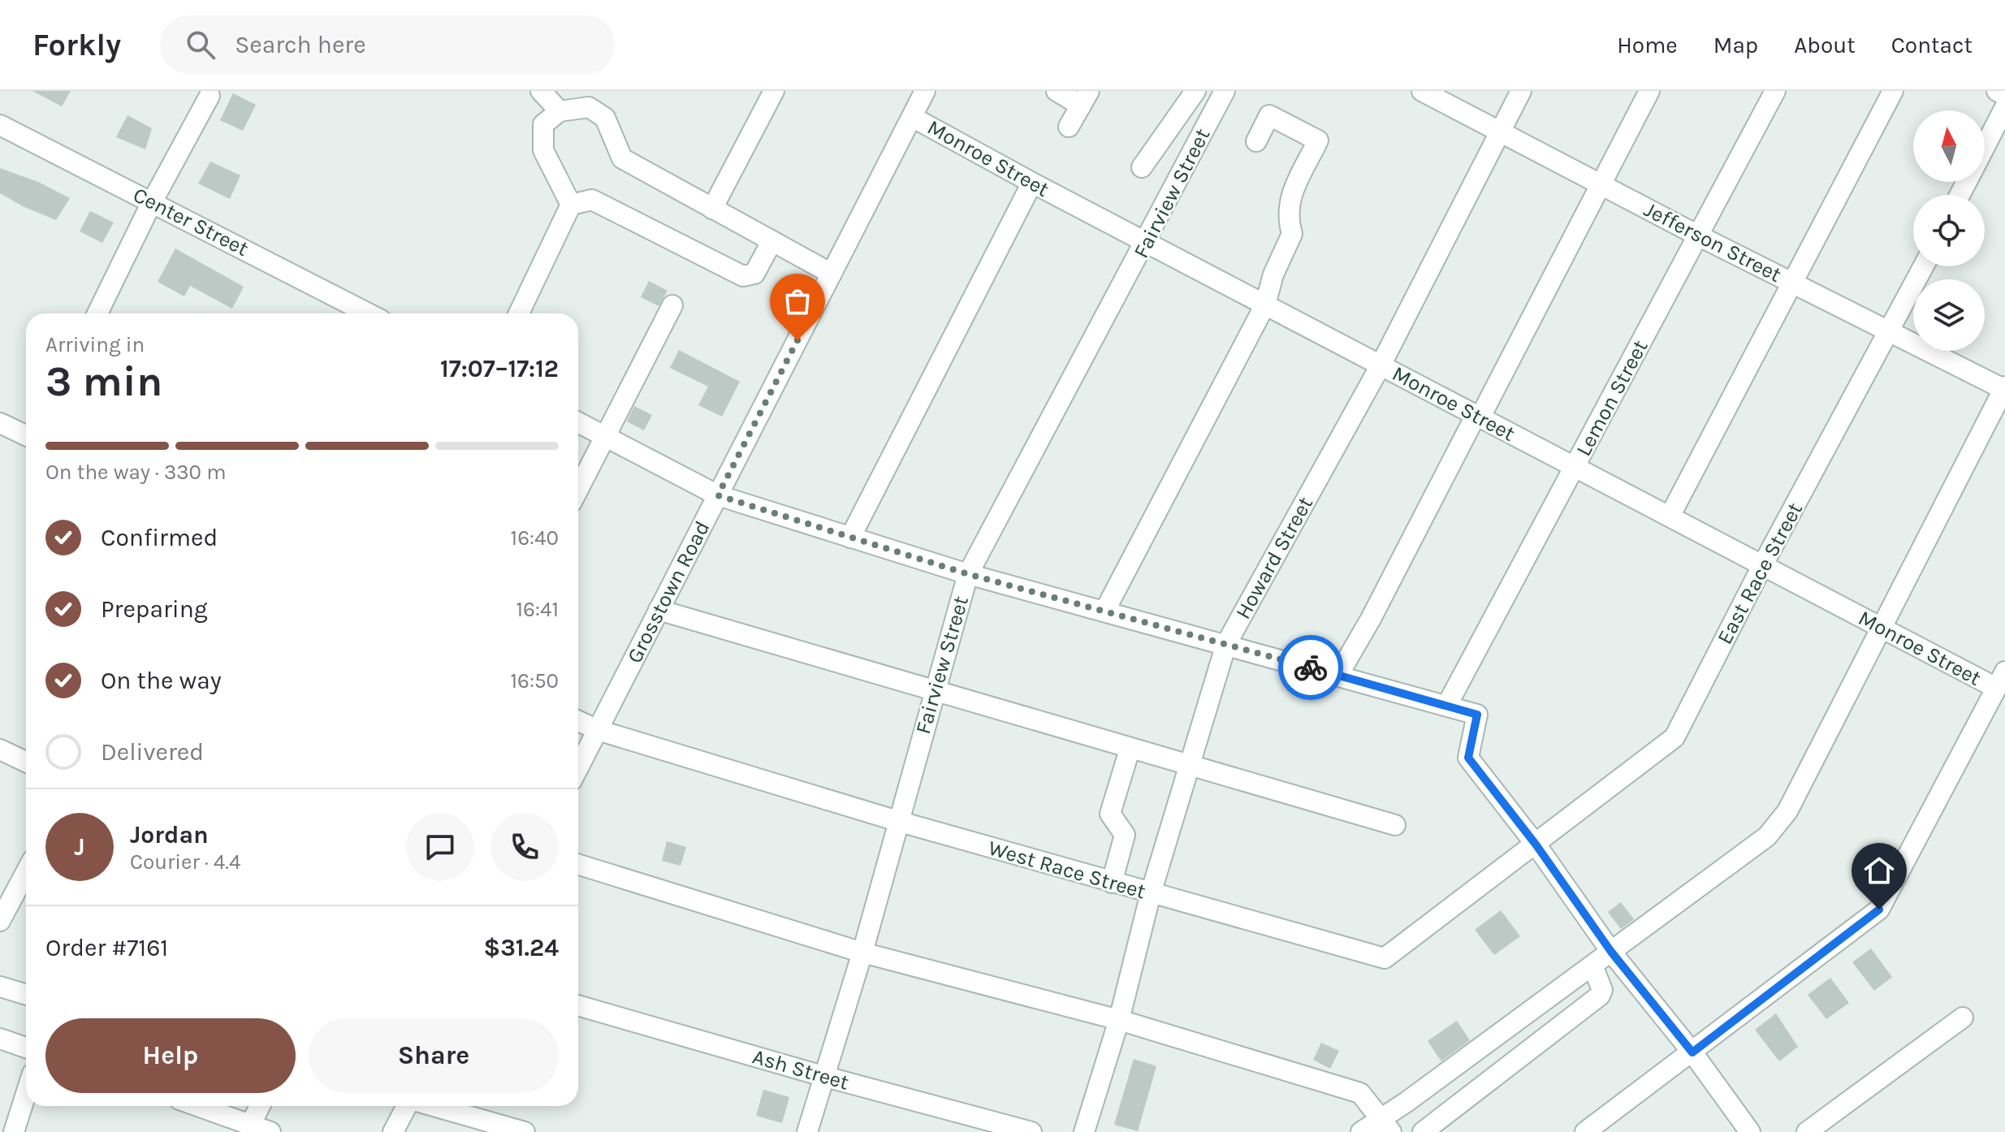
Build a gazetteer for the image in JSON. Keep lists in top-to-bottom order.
{
  "streets": {
    "street": [
      "Monroe Street",
      "Fairview Street",
      "Center Street",
      "Jefferson Street",
      "Lemon Street",
      "Howard Street",
      "East Race Street",
      "Grosstown Road",
      "West Race Street",
      "Ash Street"
    ]
  },
  "crossings": [
    ["Monroe Street", "Fairview Street"],
    ["Monroe Street", "Lemon Street"],
    ["Monroe Street", "Howard Street"],
    ["Monroe Street", "East Race Street"],
    ["Monroe Street", "Grosstown Road"],
    ["Fairview Street", "West Race Street"],
    ["Fairview Street", "Ash Street"],
    ["Jefferson Street", "Lemon Street"],
    ["Jefferson Street", "Howard Street"],
    ["Jefferson Street", "East Race Street"],
    ["Howard Street", "West Race Street"],
    ["East Race Street", "West Race Street"],
    ["Grosstown Road", "West Race Street"]
  ],
  "north": "top",
  "page": {
    "header": "Forkly",
    "search": "Search here",
    "nav": [
      "Home",
      "Map",
      "About",
      "Contact"
    ],
    "heading": ["3 min", "Arriving in", "17:07–17:12"],
    "panel": [
      "Jordan",
      "Courier · 4.4",
      "Order #7161",
      "$31.24"
    ],
    "bar": "On the way · 330 m",
    "list": [
      ["Confirmed", "16:40"],
      ["Preparing", "16:41"],
      ["On the way", "16:50"],
      "Delivered"
    ],
    "round": "J",
    "buttons": ["Help", "Share"]
  }
}
